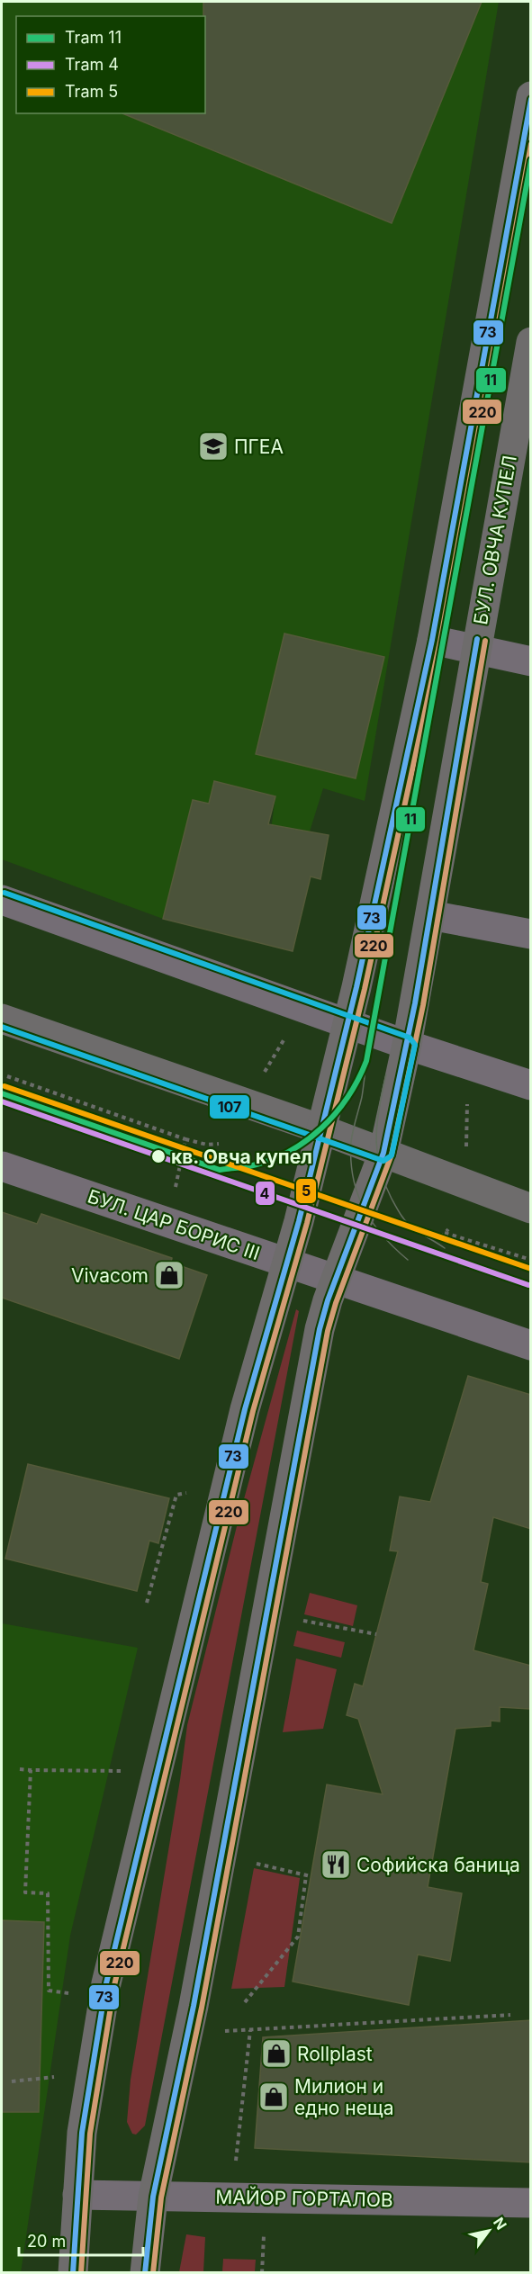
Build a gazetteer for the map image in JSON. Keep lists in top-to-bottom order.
{
  "streets": {
    "main road": ["БУЛ. ОВЧА КУПЕЛ"],
    "street": ["БУЛ. ЦАР БОРИС III", "МАЙОР ГОРТАЛОВ"]
  },
  "crossings": [
    ["БУЛ. ОВЧА КУПЕЛ", "БУЛ. ЦАР БОРИС III"],
    ["БУЛ. ОВЧА КУПЕЛ", "МАЙОР ГОРТАЛОВ"]
  ],
  "places": {
    "school or university": ["ПГЕА"],
    "other": ["кв. Овча купел"],
    "shop": ["Vivacom", "Rollplast", "Милион и едно неща"],
    "restaurant": ["Софийска баница"]
  },
  "lines": [
    "transit line 73",
    "transit line 220",
    "tram line 11",
    "transit line 107",
    "tram line 5",
    "tram line 4"
  ],
  "legend": ["Tram 11", "Tram 4", "Tram 5"],
  "scale_bar": "20 m",
  "north": "top right"
}
